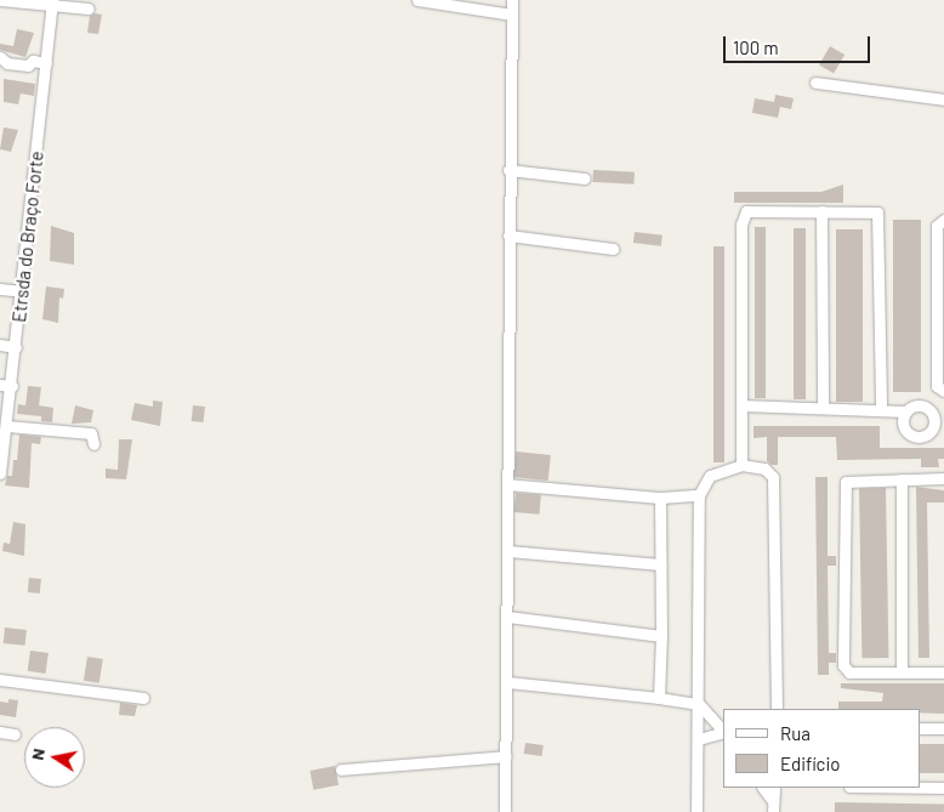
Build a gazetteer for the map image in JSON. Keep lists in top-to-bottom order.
{
  "streets": {
    "street": ["Etrsda do Braço Forte"]
  },
  "legend": ["Rua", "Edifício"],
  "scale_bar": "100 m",
  "north": "left"
}
